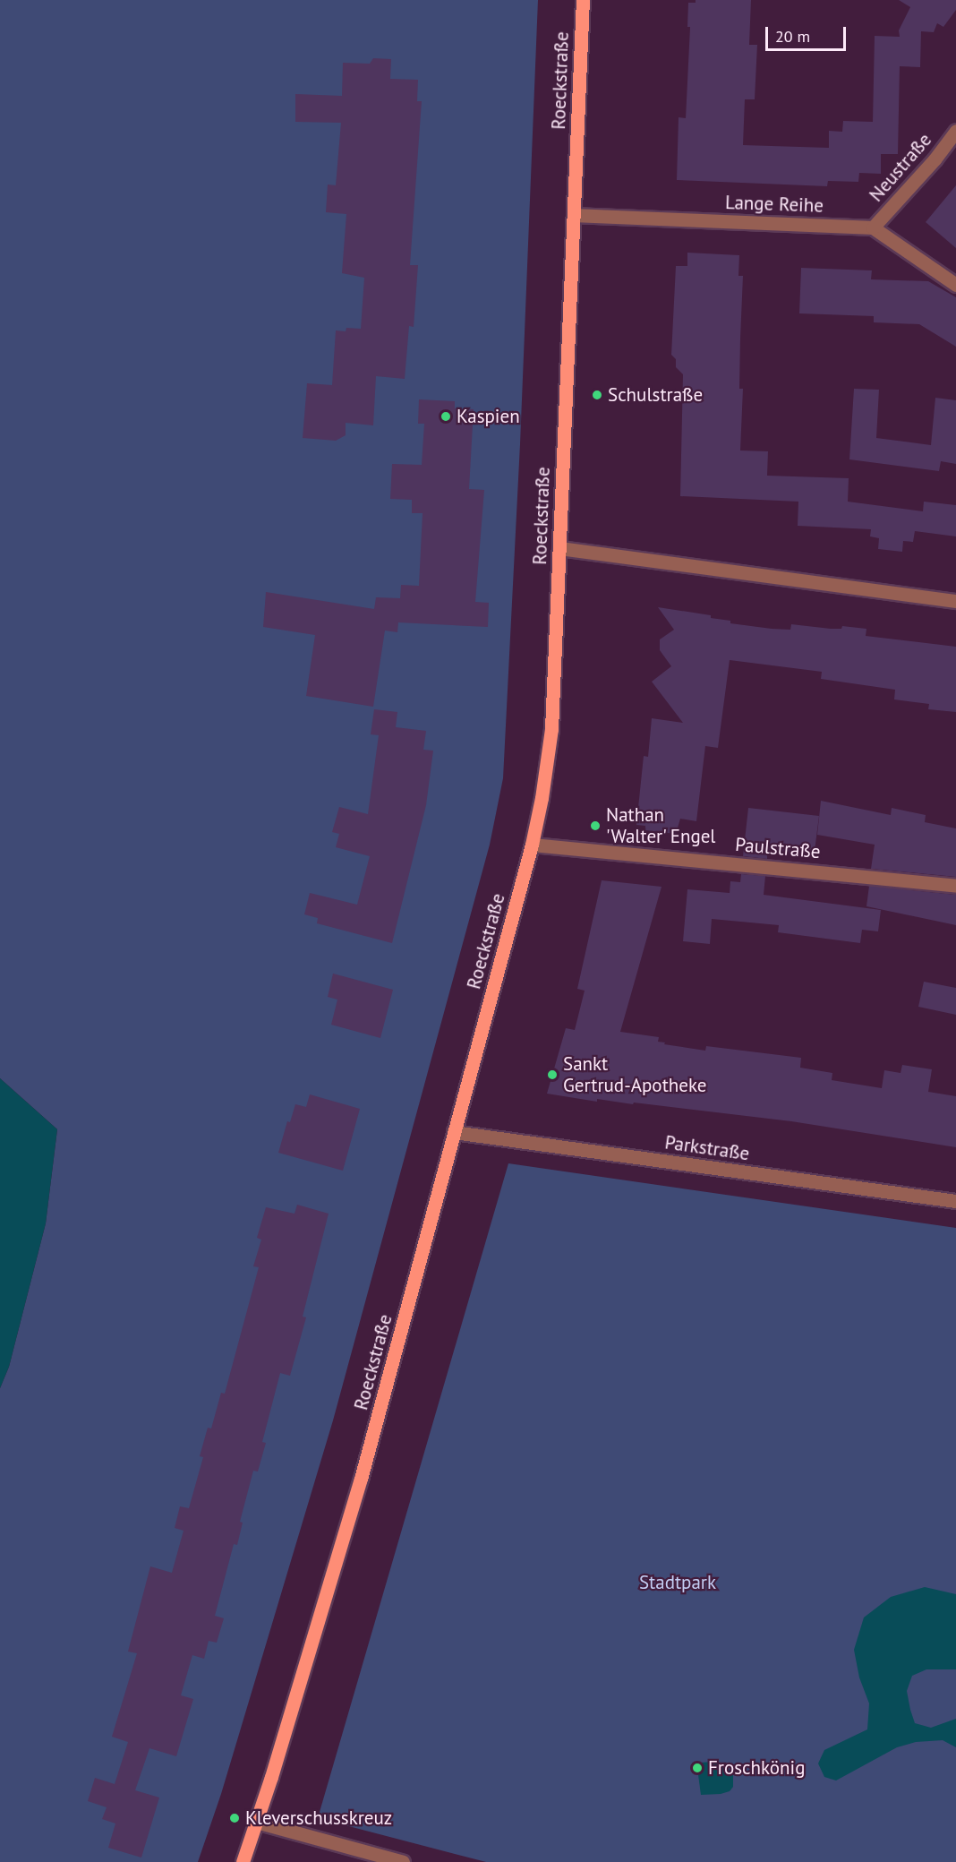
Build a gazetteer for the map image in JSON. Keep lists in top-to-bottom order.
{
  "streets": {
    "main road": ["Roeckstraße"],
    "street": [
      "Neustraße",
      "Lange Reihe",
      "Paulstraße",
      "Parkstraße"
    ]
  },
  "crossings": [
    ["Roeckstraße", "Lange Reihe"],
    ["Roeckstraße", "Paulstraße"],
    ["Roeckstraße", "Parkstraße"],
    ["Neustraße", "Lange Reihe"]
  ],
  "parks": ["Stadtpark"],
  "places": [
    "Schulstraße",
    "Kaspien",
    "Nathan 'Walter' Engel",
    "Sankt Gertrud-Apotheke",
    "Froschkönig",
    "Kleverschusskreuz"
  ],
  "scale_bar": "20 m"
}
